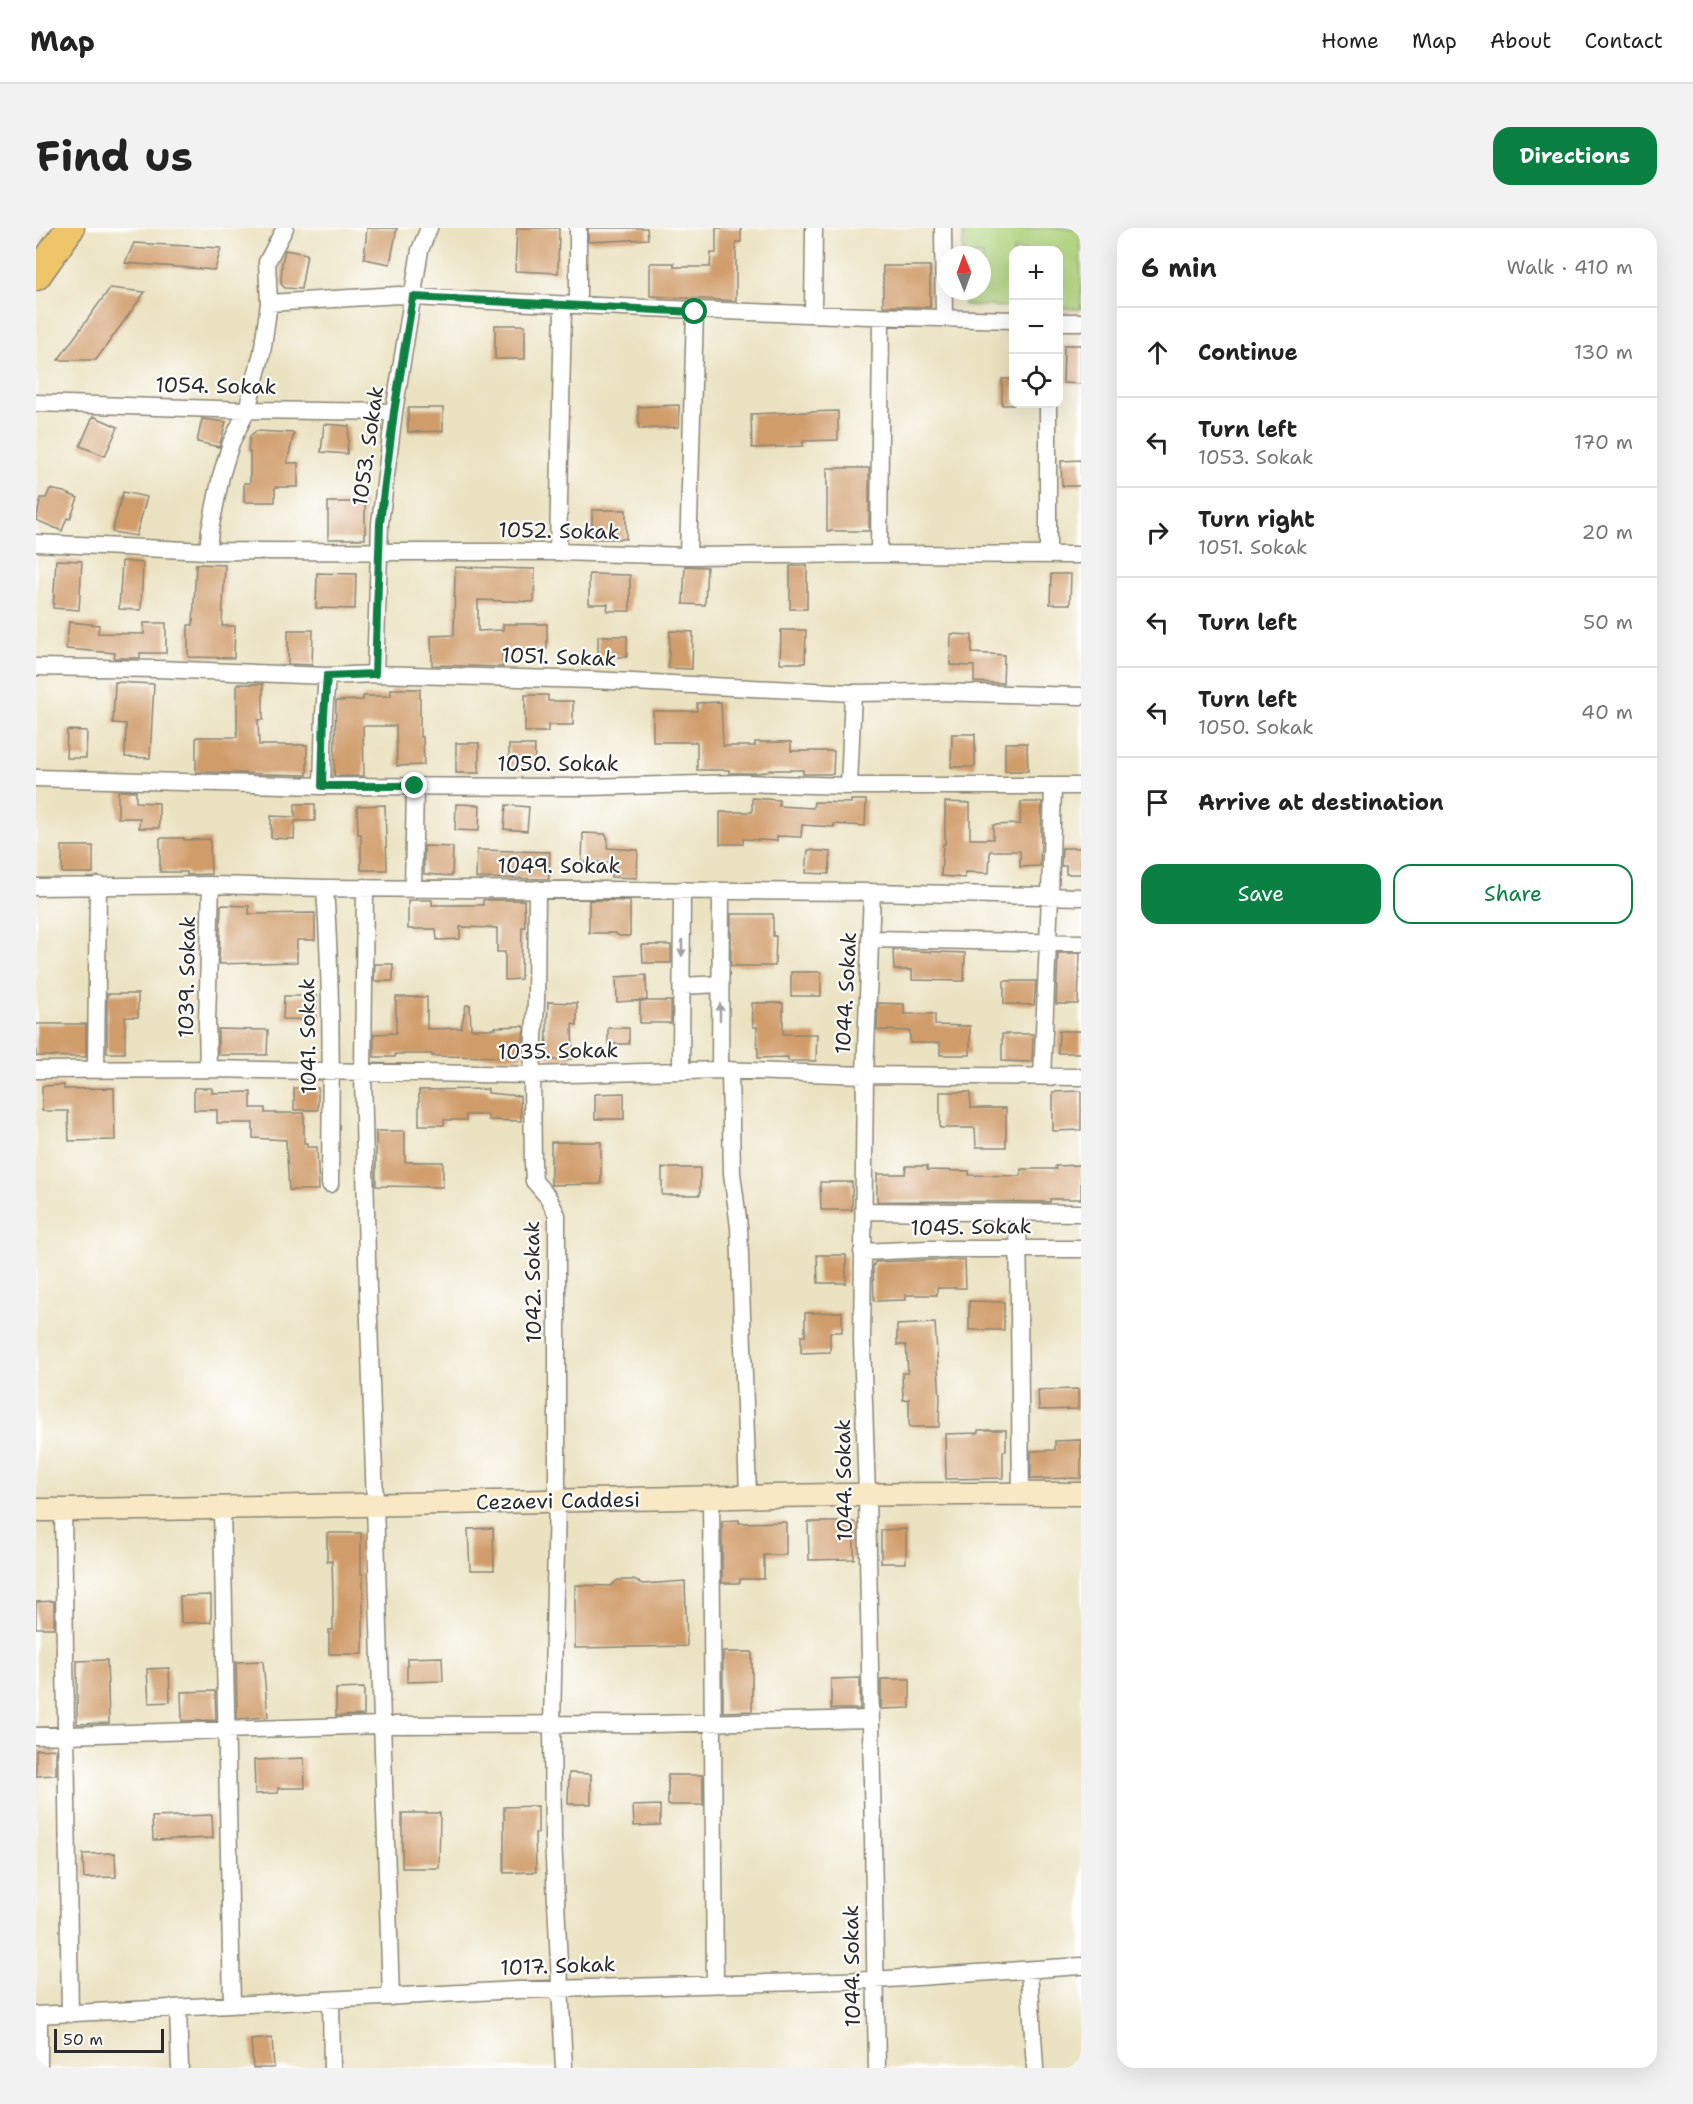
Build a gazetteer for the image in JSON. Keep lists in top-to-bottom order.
{
  "streets": {
    "street": [
      "1054. Sokak",
      "1053. Sokak",
      "1052. Sokak",
      "1051. Sokak",
      "1050. Sokak",
      "1049. Sokak",
      "1039. Sokak",
      "1044. Sokak",
      "1041. Sokak",
      "1035. Sokak",
      "1045. Sokak",
      "1042. Sokak",
      "Cezaevi Caddesi",
      "1017. Sokak"
    ]
  },
  "crossings": [
    ["1054. Sokak", "1053. Sokak"],
    ["1053. Sokak", "1052. Sokak"],
    ["1053. Sokak", "1051. Sokak"],
    ["1049. Sokak", "1039. Sokak"],
    ["1049. Sokak", "1044. Sokak"],
    ["1049. Sokak", "1041. Sokak"],
    ["1049. Sokak", "1042. Sokak"],
    ["1039. Sokak", "1035. Sokak"],
    ["1044. Sokak", "1035. Sokak"],
    ["1044. Sokak", "1045. Sokak"],
    ["1044. Sokak", "Cezaevi Caddesi"],
    ["1044. Sokak", "1017. Sokak"],
    ["1041. Sokak", "1035. Sokak"],
    ["1035. Sokak", "1042. Sokak"],
    ["1042. Sokak", "Cezaevi Caddesi"],
    ["1042. Sokak", "1017. Sokak"]
  ],
  "scale_bar": "50 m",
  "north": "top",
  "page": {
    "header": "Map",
    "nav": [
      "Home",
      "Map",
      "About",
      "Contact"
    ],
    "buttons": [
      "Directions",
      ["Save", "Share"]
    ],
    "title": "Find us",
    "heading": ["6 min", "Walk · 410 m"],
    "map_buttons": ["+", "−"],
    "list": [
      ["Continue", "130 m"],
      ["Turn left", "1053. Sokak", "170 m"],
      ["Turn right", "1051. Sokak", "20 m"],
      ["Turn left", "50 m"],
      ["Turn left", "1050. Sokak", "40 m"],
      "Arrive at destination"
    ],
    "scale": "50 m"
  }
}
